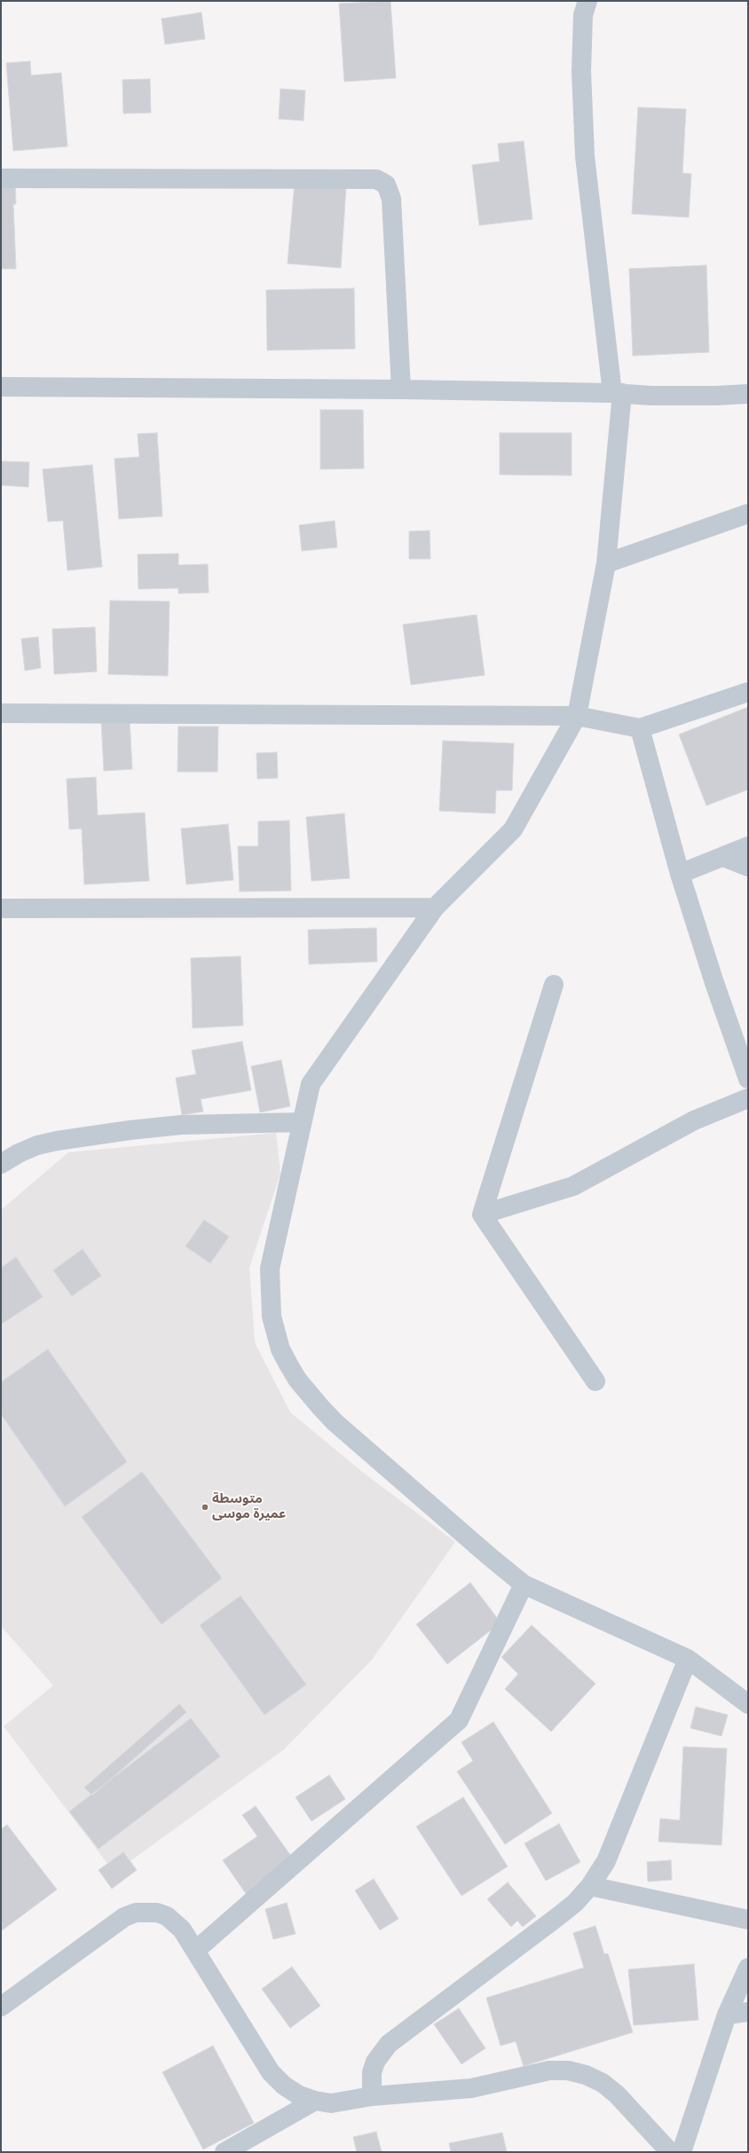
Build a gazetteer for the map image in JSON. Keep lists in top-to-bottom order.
{
  "places": ["متوسطة عميرة موسى"]
}
